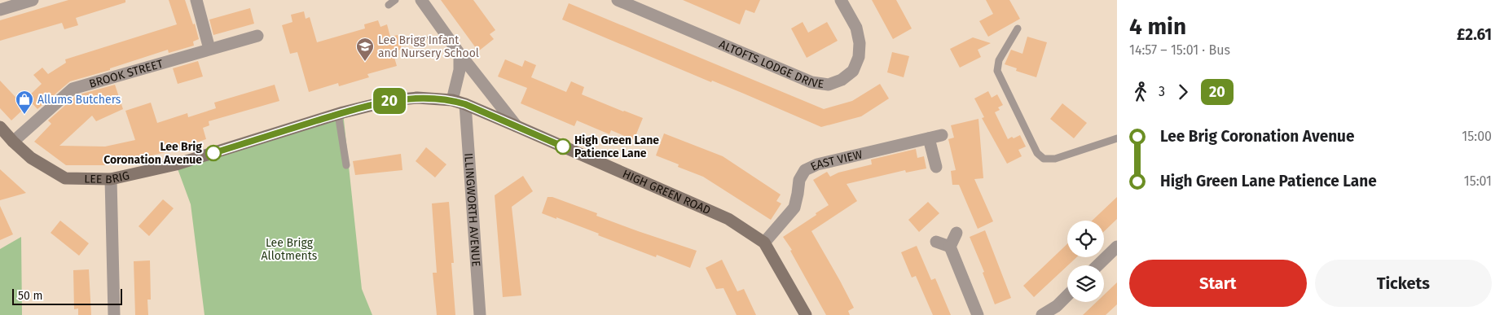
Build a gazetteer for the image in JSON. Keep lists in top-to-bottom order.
{
  "streets": {
    "street": [
      "ALTOFTS LODGE DRIVE",
      "BROOK STREET",
      "EAST VIEW",
      "LEE BRIG",
      "HIGH GREEN ROAD",
      "ILLINGWORTH AVENUE"
    ]
  },
  "crossings": [
    ["BROOK STREET", "LEE BRIG"],
    ["EAST VIEW", "HIGH GREEN ROAD"],
    ["LEE BRIG", "HIGH GREEN ROAD"],
    ["LEE BRIG", "ILLINGWORTH AVENUE"],
    ["HIGH GREEN ROAD", "ILLINGWORTH AVENUE"]
  ],
  "parks": ["Lee Brigg Allotments"],
  "places": {
    "school or university": ["Lee Brigg Infant and Nursery School"],
    "shop": ["Allums Butchers"],
    "other": ["High Green Lane Patience Lane", "Lee Brig Coronation Avenue"]
  },
  "lines": ["bus line 20"],
  "scale_bar": "50 m",
  "page": {
    "on_map": "20",
    "heading": ["4 min", "14:57 – 15:01 · Bus", "£2.61"],
    "legs": ["3", "20"],
    "list": [
      {
        "name": "Lee Brig Coronation Avenue",
        "value": "15:00"
      },
      {
        "name": "High Green Lane Patience Lane",
        "value": "15:01"
      }
    ],
    "buttons": ["Start", "Tickets"],
    "scale": "50 m"
  }
}
